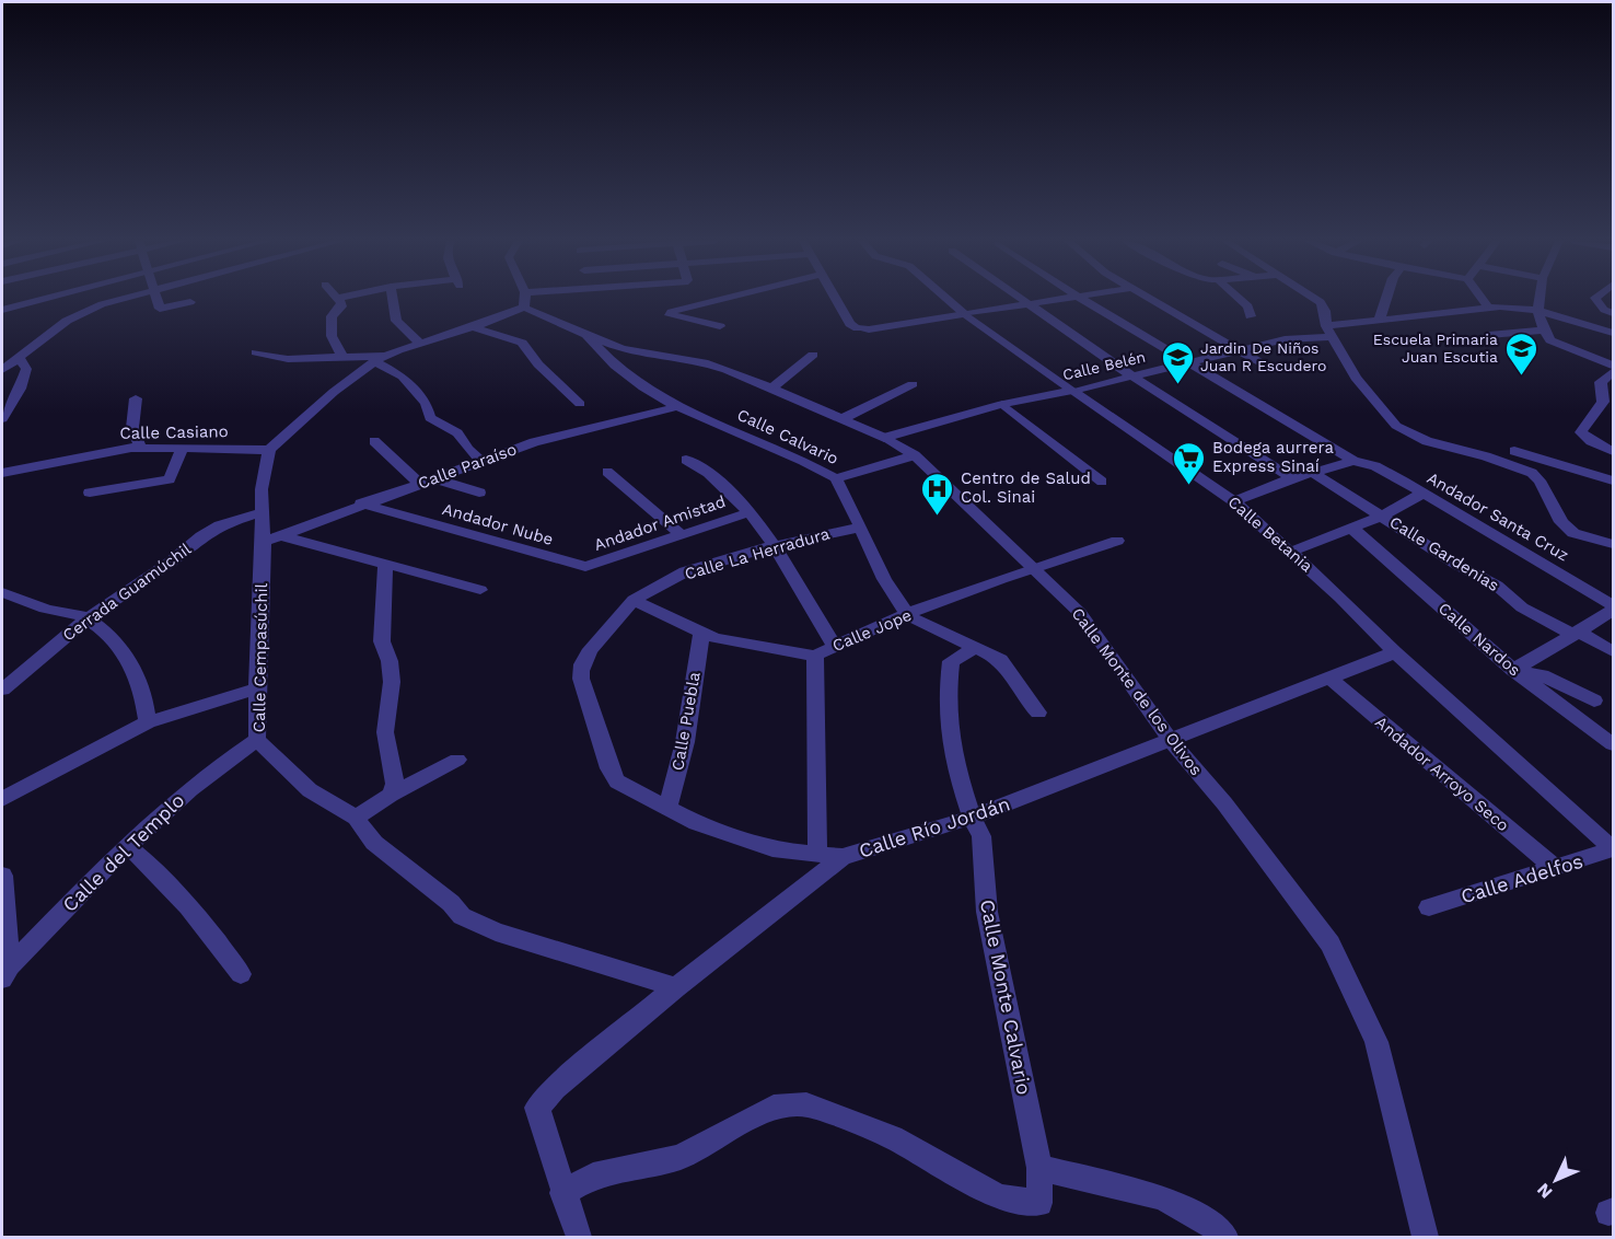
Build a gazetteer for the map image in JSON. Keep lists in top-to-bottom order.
{
  "streets": {
    "street": [
      "Calle Belén",
      "Calle Casiano",
      "Calle Calvario",
      "Calle Paraíso",
      "Andador Santa Cruz",
      "Andador Amistad",
      "Andador Nube",
      "Calle Betania",
      "Calle La Herradura",
      "Calle Gardenias",
      "Cerrada Guamúchil",
      "Calle Jope",
      "Calle Nardos",
      "Calle Cempasúchil",
      "Calle Monte de los Olivos",
      "Calle Puebla",
      "Andador Arroyo Seco",
      "Calle Río Jordán",
      "Calle del Templo",
      "Calle Adelfos",
      "Calle Monte Calvario"
    ]
  },
  "crossings": [
    ["Calle Belén", "Andador Santa Cruz"],
    ["Calle Belén", "Calle Betania"],
    ["Calle Belén", "Calle Monte de los Olivos"],
    ["Calle Casiano", "Calle Cempasúchil"],
    ["Calle Calvario", "Calle Paraíso"],
    ["Calle Calvario", "Calle La Herradura"],
    ["Calle Calvario", "Calle Jope"],
    ["Calle Calvario", "Calle Monte de los Olivos"],
    ["Calle Calvario", "Calle Monte Calvario"],
    ["Calle Paraíso", "Andador Nube"],
    ["Calle Paraíso", "Calle Cempasúchil"],
    ["Andador Amistad", "Andador Nube"],
    ["Calle Betania", "Calle Río Jordán"],
    ["Calle Betania", "Calle Adelfos"],
    ["Calle La Herradura", "Calle Puebla"],
    ["Cerrada Guamúchil", "Calle Cempasúchil"],
    ["Calle Jope", "Calle Monte de los Olivos"],
    ["Calle Cempasúchil", "Calle Río Jordán"],
    ["Calle Cempasúchil", "Calle del Templo"],
    ["Calle Monte de los Olivos", "Calle Río Jordán"],
    ["Andador Arroyo Seco", "Calle Río Jordán"],
    ["Andador Arroyo Seco", "Calle Adelfos"],
    ["Calle Río Jordán", "Calle Monte Calvario"]
  ],
  "places": {
    "school or university": ["Escuela Primaria Juan Escutia", "Jardin De Niños Juan R Escudero"],
    "supermarket": ["Bodega aurrera Express Sinaí"],
    "hospital": ["Centro de Salud Col. Sinai"]
  },
  "north": "bottom left"
}
